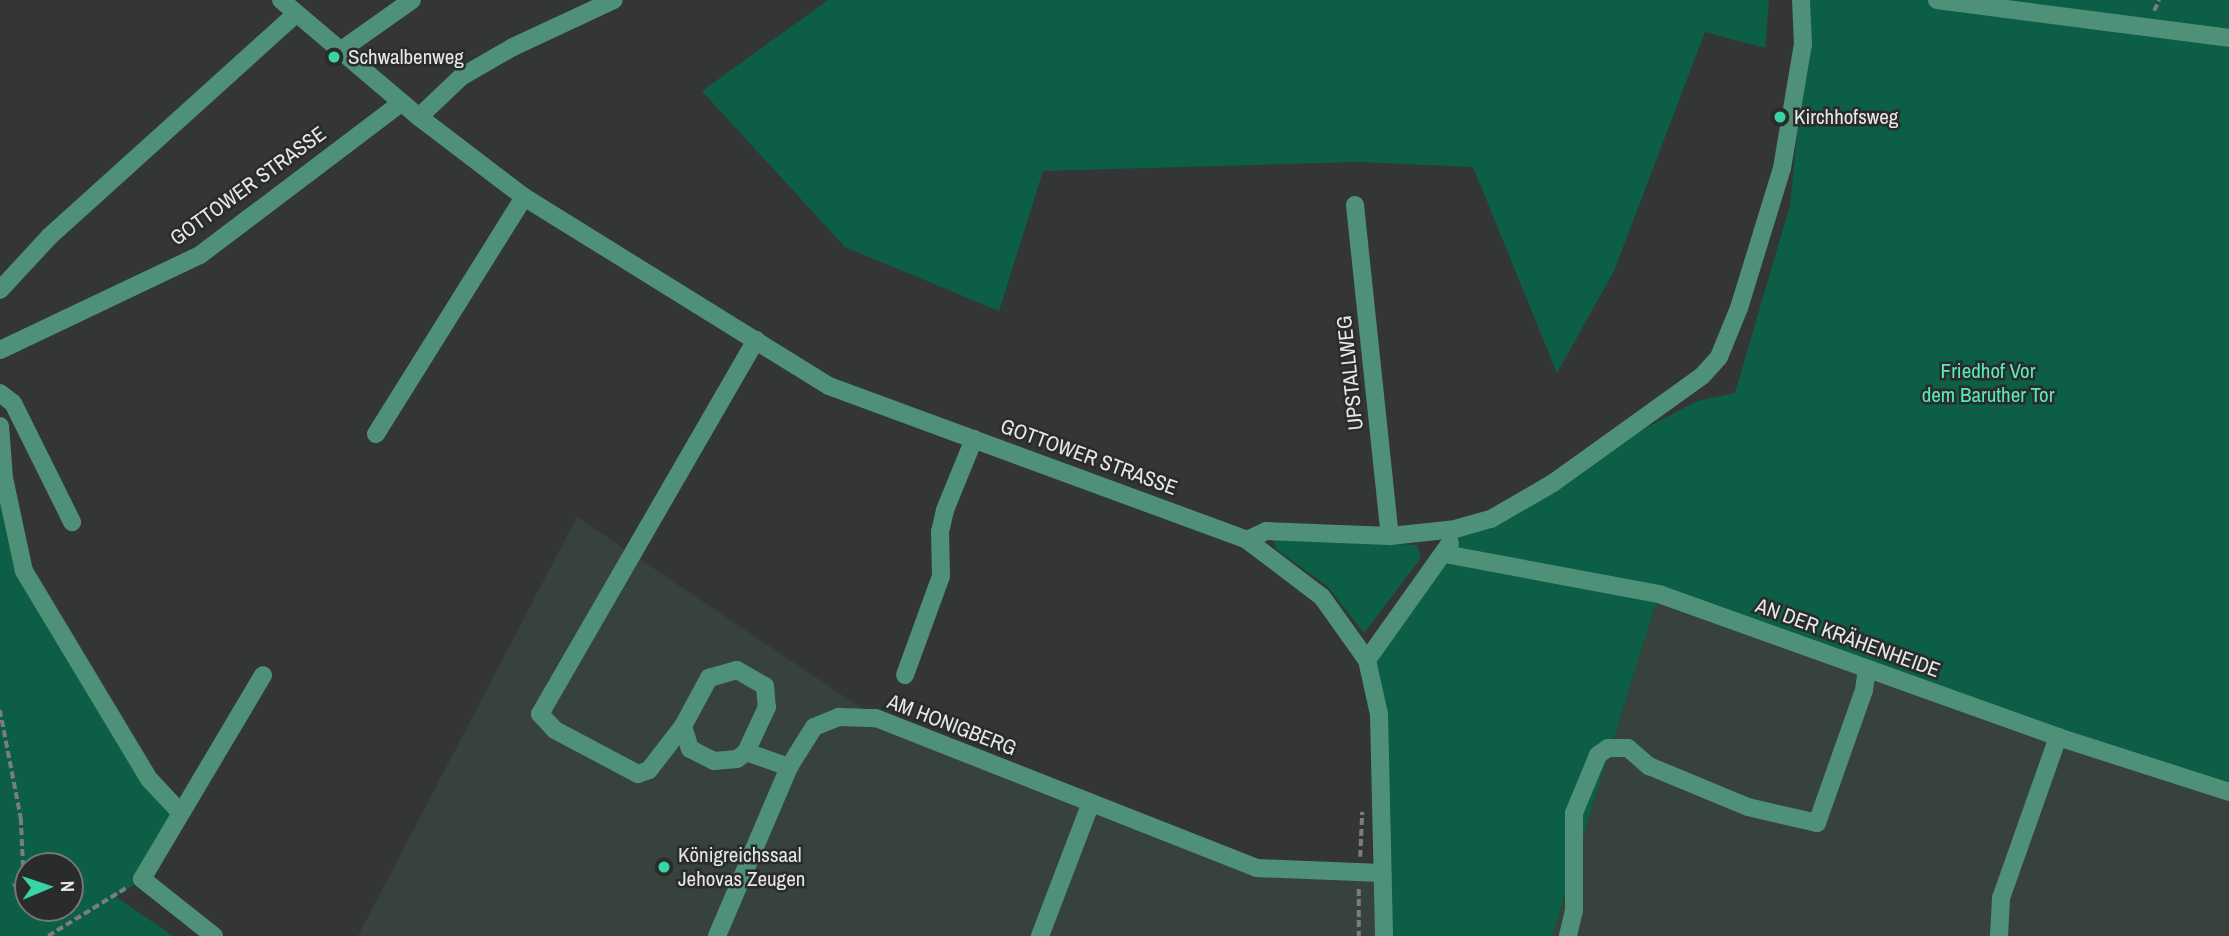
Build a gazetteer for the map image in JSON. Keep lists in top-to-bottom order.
{
  "streets": {
    "street": [
      "GOTTOWER STRASSE",
      "UPSTALLWEG",
      "AN DER KRÄHENHEIDE",
      "AM HONIGBERG"
    ]
  },
  "crossings": [
    ["GOTTOWER STRASSE", "AM HONIGBERG"]
  ],
  "parks": ["Friedhof Vor dem Baruther Tor"],
  "places": ["Schwalbenweg", "Kirchhofsweg", "Königreichssaal Jehovas Zeugen"],
  "north": "right"
}
